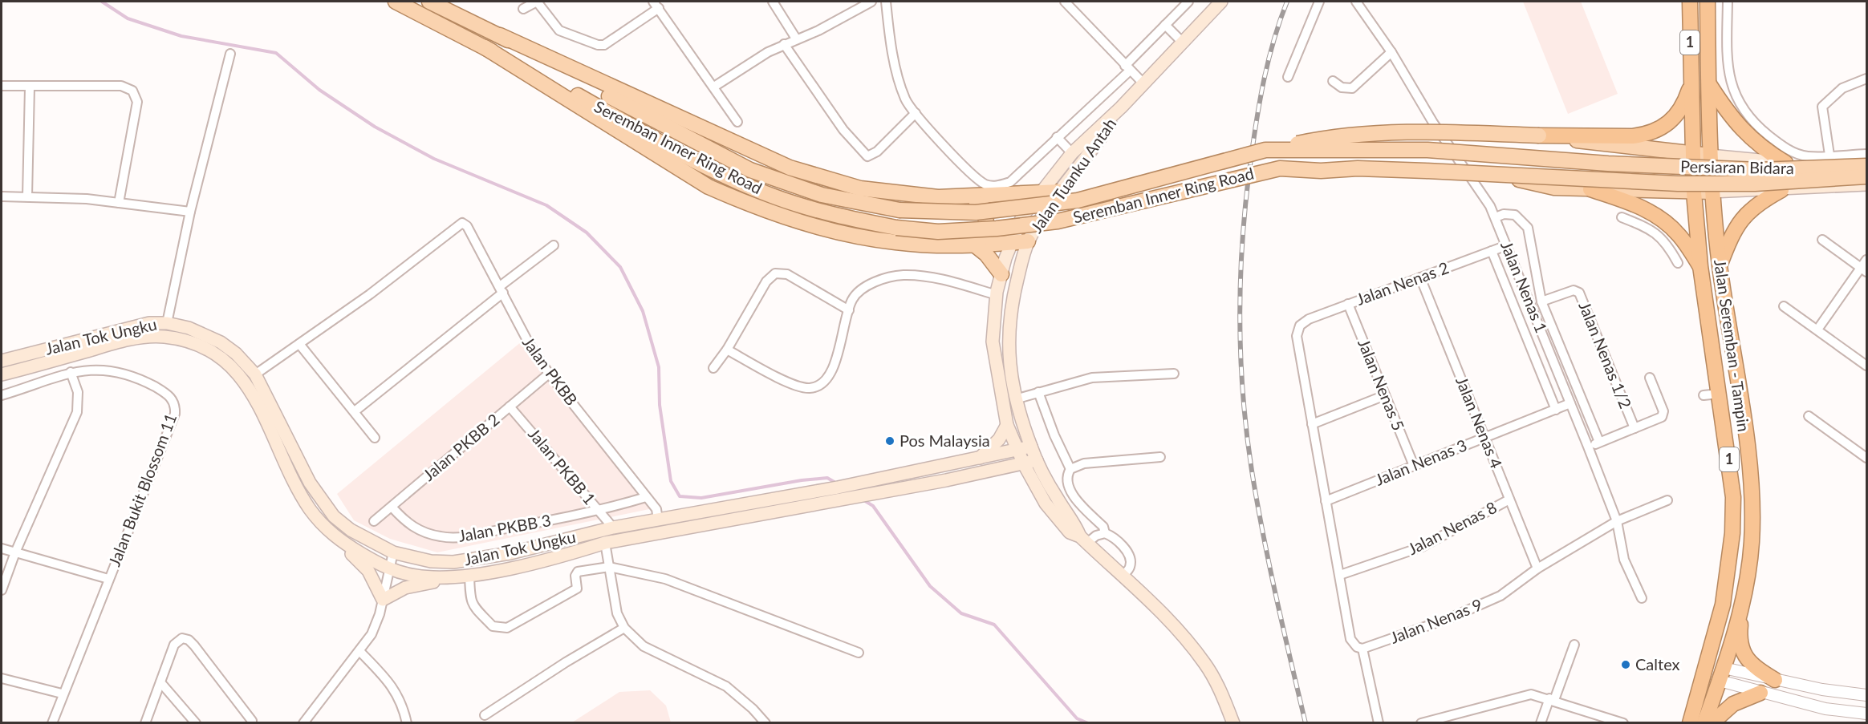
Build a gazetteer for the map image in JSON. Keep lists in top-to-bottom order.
{
  "streets": {
    "highway": ["1", "Jalan Seremban - Tampin"],
    "main road": [
      "Seremban Inner Ring Road",
      "Persiaran Bidara",
      "Jalan Tuanku Antah",
      "Jalan Tok Ungku"
    ],
    "street": [
      "Jalan Nenas 2",
      "Jalan Nenas 1",
      "Jalan Nenas 1/2",
      "Jalan PKBB",
      "Jalan Nenas 5",
      "Jalan Nenas 4",
      "Jalan PKBB 2",
      "Jalan Nenas 3",
      "Jalan PKBB 1",
      "Jalan Bukit Blossom 11",
      "Jalan PKBB 3",
      "Jalan Nenas 8",
      "Jalan Nenas 9"
    ]
  },
  "crossings": [
    ["1", "Persiaran Bidara"],
    ["1", "Jalan Seremban - Tampin"],
    ["Seremban Inner Ring Road", "Persiaran Bidara"],
    ["Persiaran Bidara", "Jalan Seremban - Tampin"],
    ["Jalan Nenas 2", "Jalan Nenas 1"],
    ["Jalan Nenas 2", "Jalan Nenas 5"],
    ["Jalan Nenas 2", "Jalan Nenas 4"],
    ["Jalan Nenas 1", "Jalan Nenas 3"],
    ["Jalan Nenas 1", "Jalan Nenas 9"],
    ["Jalan Tok Ungku", "Jalan PKBB"],
    ["Jalan Tok Ungku", "Jalan PKBB 1"],
    ["Jalan PKBB", "Jalan PKBB 2"],
    ["Jalan PKBB", "Jalan PKBB 3"],
    ["Jalan Nenas 5", "Jalan Nenas 3"],
    ["Jalan Nenas 4", "Jalan Nenas 3"],
    ["Jalan Nenas 4", "Jalan Nenas 8"],
    ["Jalan Nenas 4", "Jalan Nenas 9"],
    ["Jalan PKBB 2", "Jalan PKBB 1"],
    ["Jalan PKBB 2", "Jalan PKBB 3"],
    ["Jalan PKBB 1", "Jalan PKBB 3"]
  ],
  "places": ["Pos Malaysia", "Caltex"]
}
